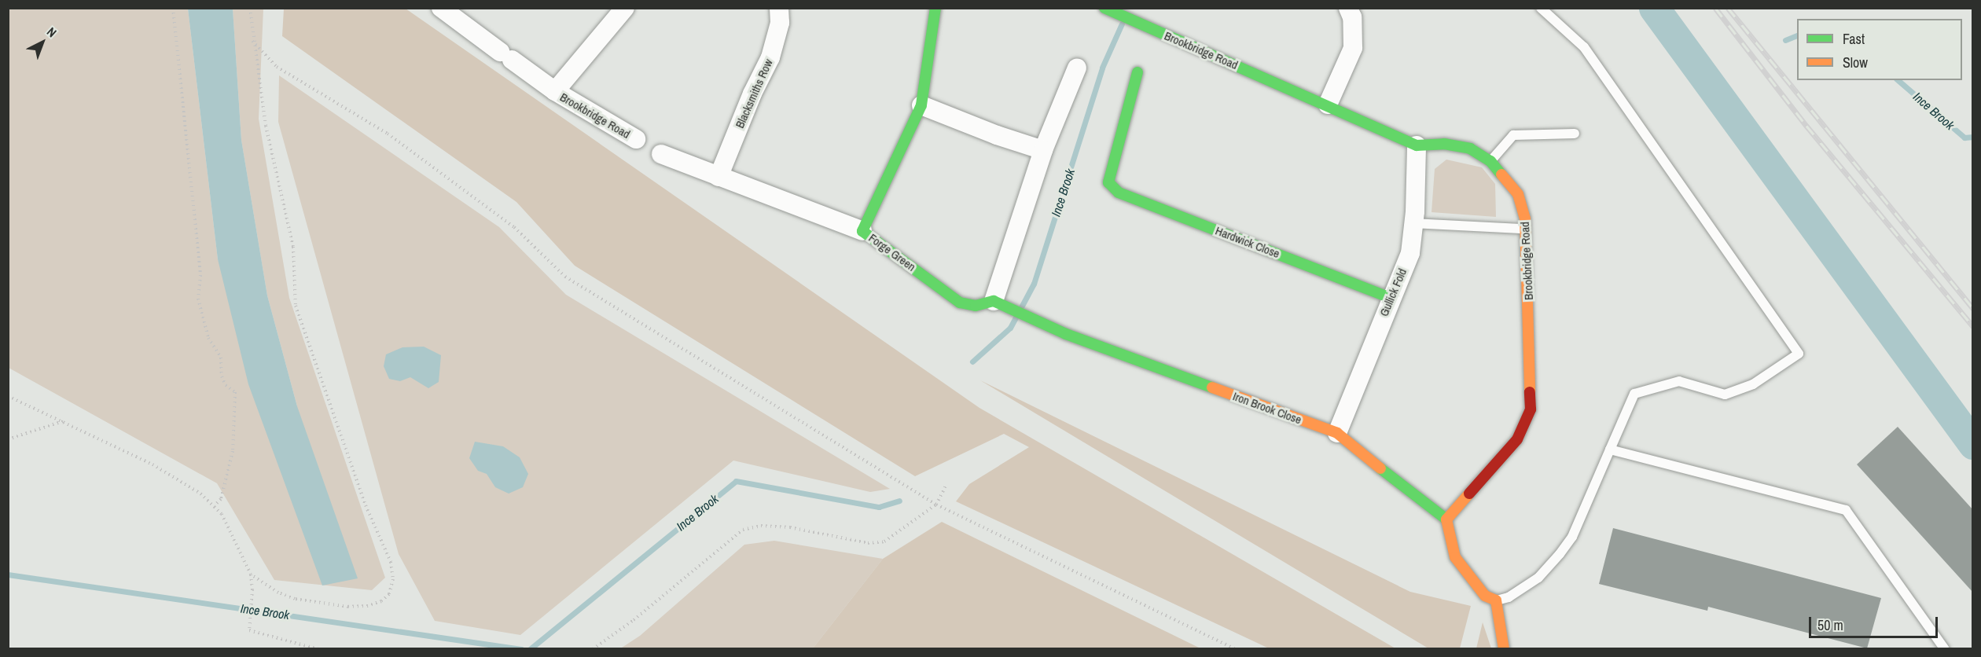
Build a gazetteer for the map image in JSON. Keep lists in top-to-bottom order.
{
  "streets": {
    "street": [
      "Brookbridge Road",
      "Blacksmiths Row",
      "Hardwick Close",
      "Forge Green",
      "Gullick Fold",
      "Iron Brook Close"
    ]
  },
  "crossings": [
    ["Brookbridge Road", "Gullick Fold"],
    ["Brookbridge Road", "Iron Brook Close"],
    ["Hardwick Close", "Gullick Fold"],
    ["Forge Green", "Iron Brook Close"],
    ["Gullick Fold", "Iron Brook Close"]
  ],
  "water": ["Ince Brook"],
  "legend": ["Fast", "Slow"],
  "scale_bar": "50 m",
  "north": "top right"
}
